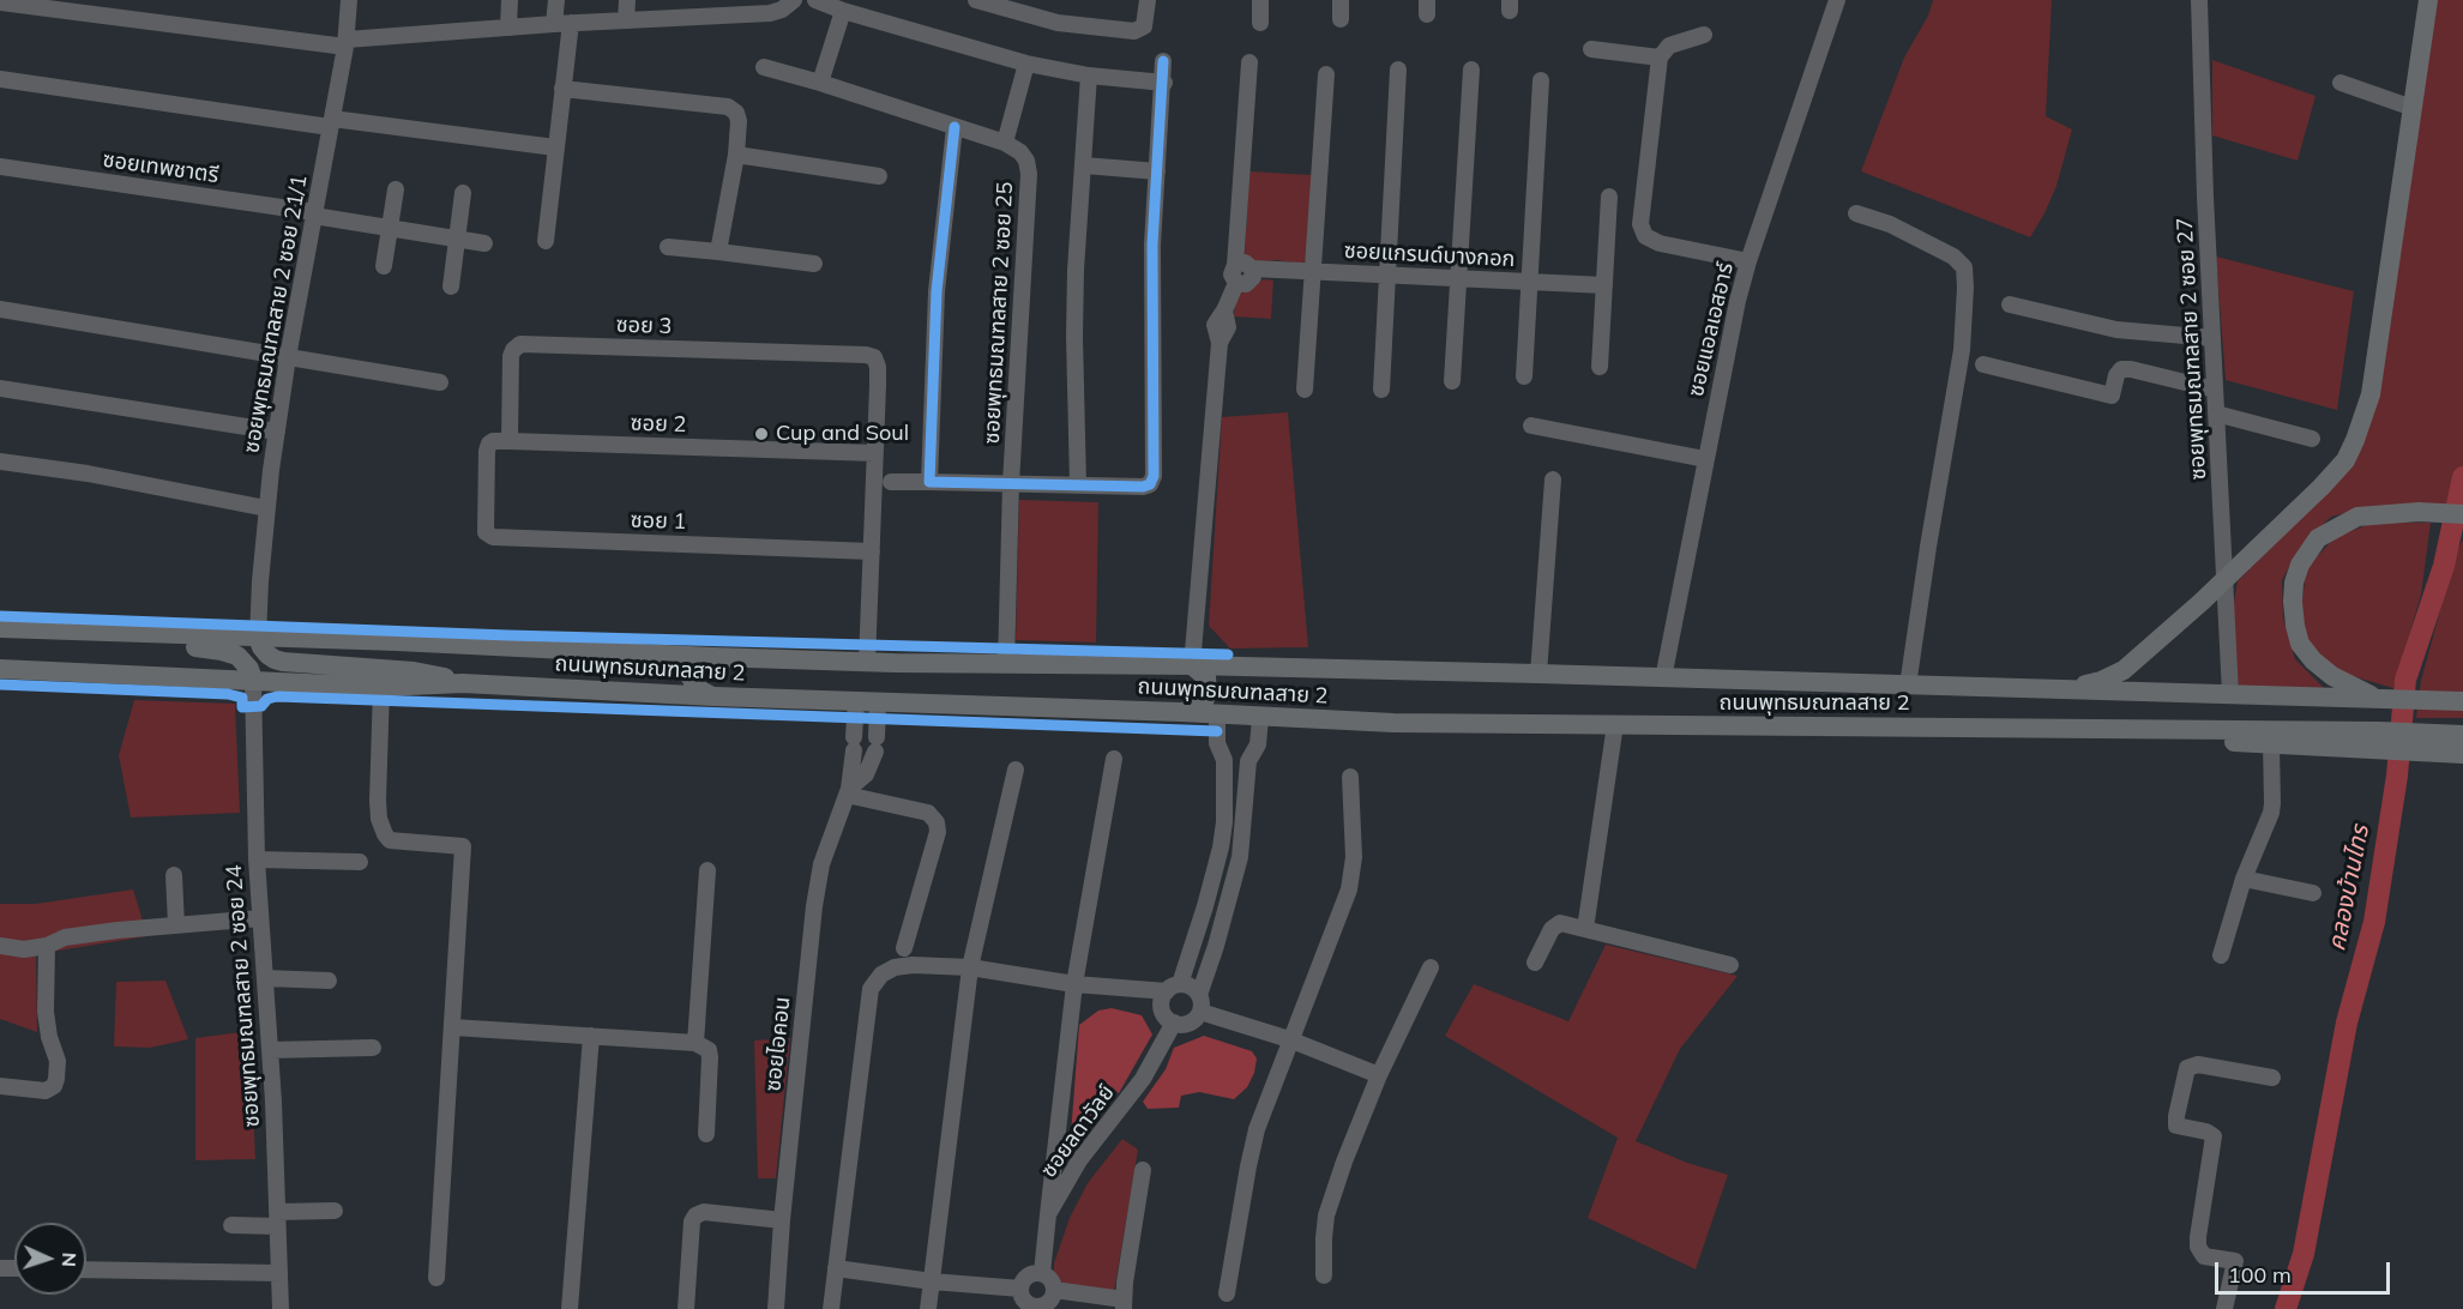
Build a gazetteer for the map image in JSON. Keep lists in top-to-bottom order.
{
  "streets": {
    "main road": ["ถนนพุทธมณฑลสาย 2"],
    "street": [
      "ซอยเทพชาตรี",
      "ซอยแกรนด์บางกอก",
      "ซอยพุทธมณฑลสาย 2 ซอย 25",
      "ซอยพุทธมณฑลสาย 2 ซอย 21/1",
      "ซอย 3",
      "ซอยแอลเอสอาร์",
      "ซอยพุทธมณฑลสาย 2 ซอย 27",
      "ซอย 2",
      "ซอย 1",
      "ซอยพุทธมณฑลสาย 2 ซอย 24",
      "ซอยไอคอน",
      "ซอยลดาวัลย์"
    ]
  },
  "crossings": [
    ["ซอยเทพชาตรี", "ซอยพุทธมณฑลสาย 2 ซอย 21/1"],
    ["ซอยพุทธมณฑลสาย 2 ซอย 25", "ถนนพุทธมณฑลสาย 2"],
    ["ซอยพุทธมณฑลสาย 2 ซอย 21/1", "ถนนพุทธมณฑลสาย 2"],
    ["ซอย 3", "ซอย 2"],
    ["ซอย 3", "ซอย 1"],
    ["ซอยแอลเอสอาร์", "ถนนพุทธมณฑลสาย 2"],
    ["ซอยพุทธมณฑลสาย 2 ซอย 27", "ถนนพุทธมณฑลสาย 2"],
    ["ซอย 2", "ซอย 1"],
    ["ถนนพุทธมณฑลสาย 2", "ซอยพุทธมณฑลสาย 2 ซอย 24"],
    ["ถนนพุทธมณฑลสาย 2", "ซอยไอคอน"]
  ],
  "water": ["คลองบ้านไทร"],
  "places": ["Cup and Soul"],
  "scale_bar": "100 m",
  "north": "right"
}
